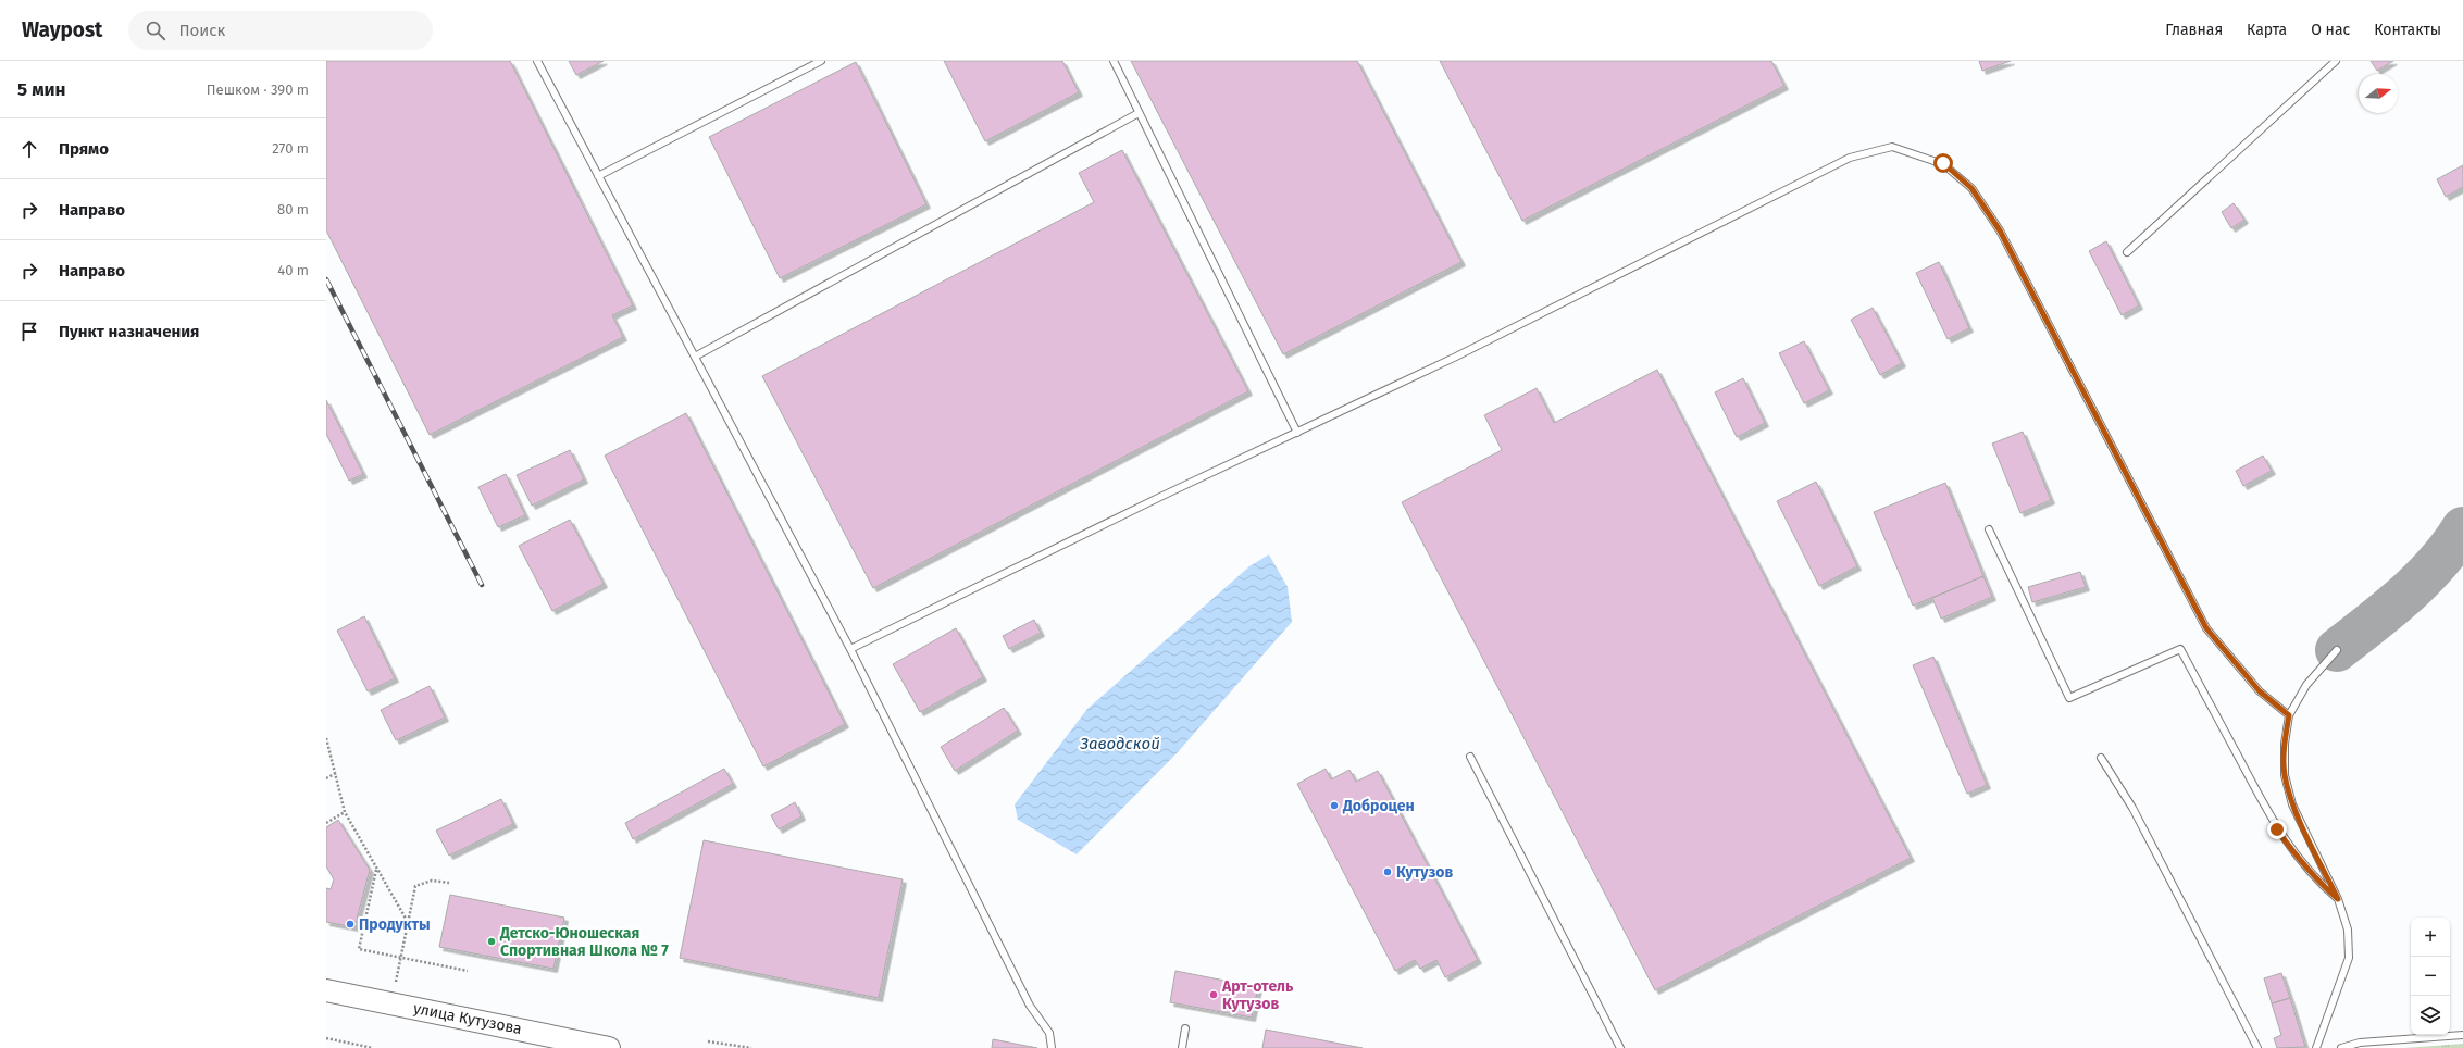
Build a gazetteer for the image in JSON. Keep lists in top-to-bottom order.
{
  "streets": {
    "main road": ["улица Кутузова"]
  },
  "water": ["Заводской"],
  "places": [
    "Доброцен",
    "Кутузов",
    "Продукты",
    "Детско-Юношеская Спортивная Школа № 7",
    "Арт-отель Кутузов"
  ],
  "north": "right",
  "page": {
    "header": "Waypost",
    "search": "Поиск",
    "nav": [
      "Главная",
      "Карта",
      "О нас",
      "Контакты"
    ],
    "heading": ["5 мин", "Пешком · 390 m"],
    "list": [
      ["Прямо", "270 m"],
      ["Направо", "80 m"],
      ["Направо", "40 m"],
      "Пункт назначения"
    ],
    "map_buttons": ["+", "−"]
  }
}
